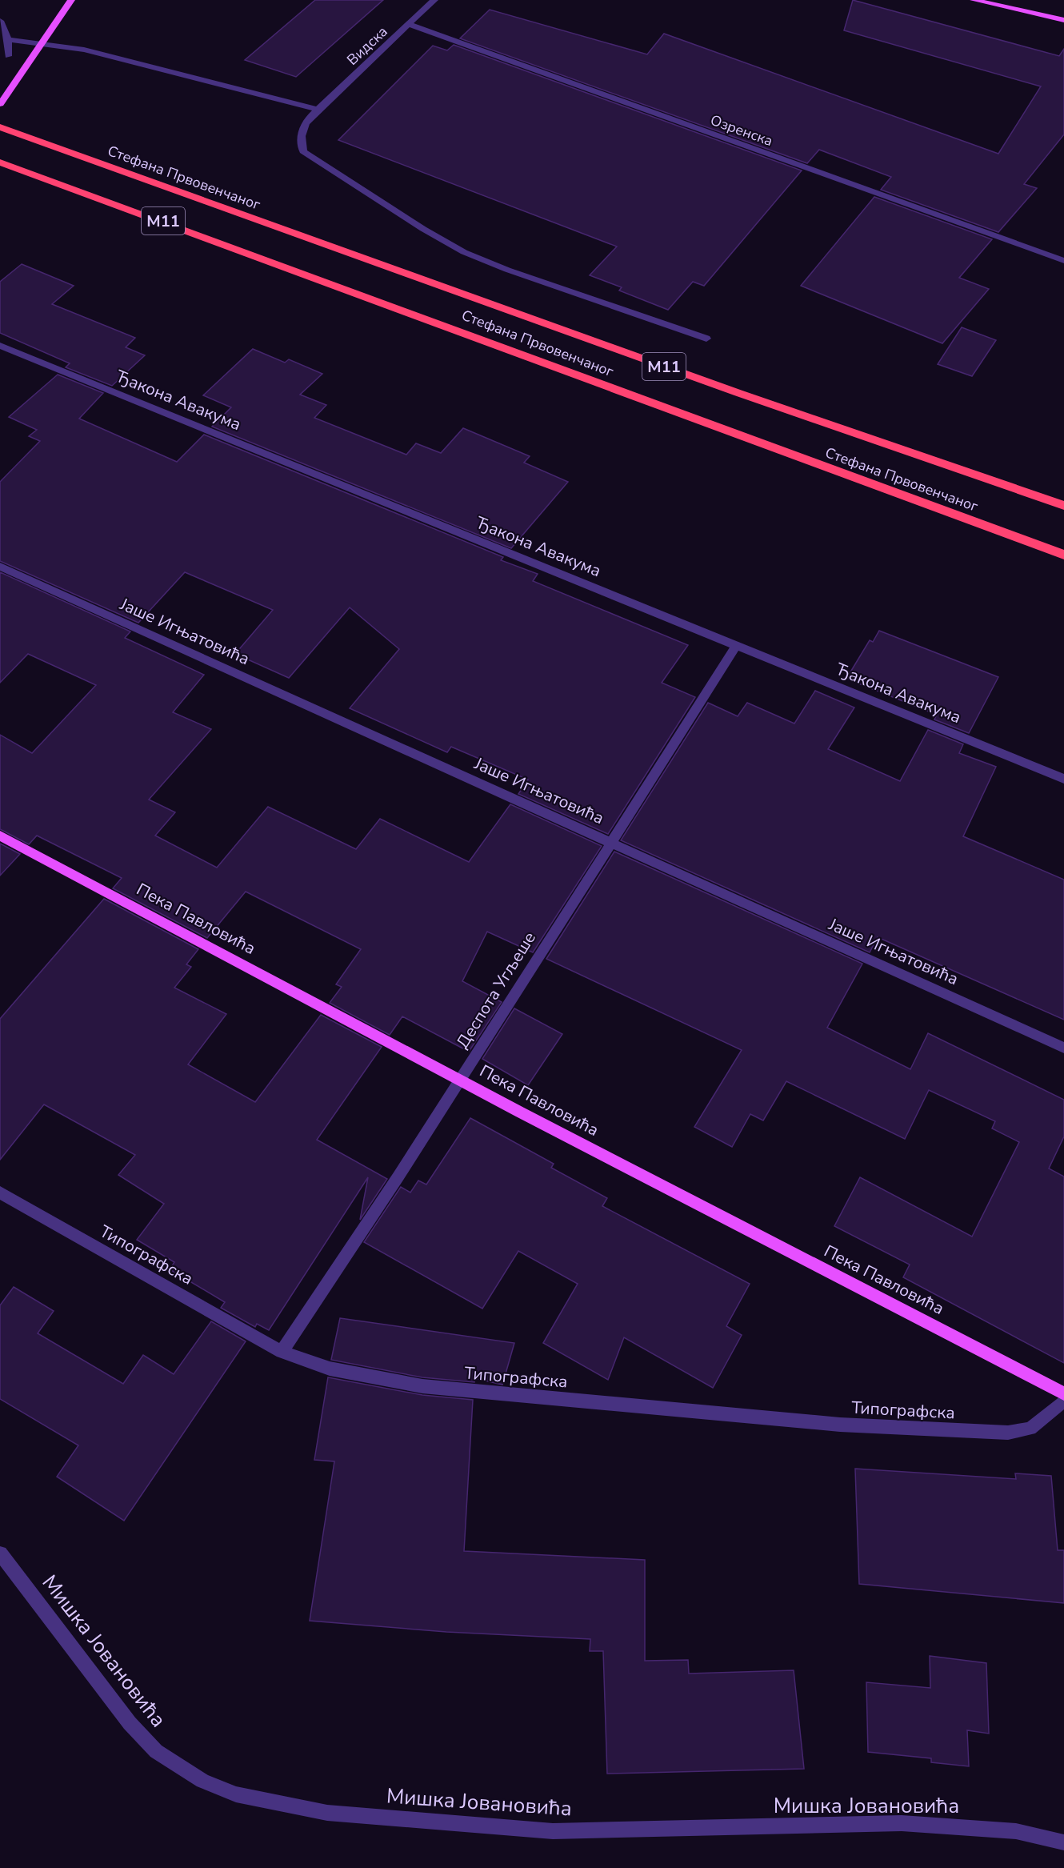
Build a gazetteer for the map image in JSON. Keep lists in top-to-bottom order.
{
  "streets": {
    "highway": ["Стефана Првовенчаног", "M11"],
    "main road": ["Пека Павловића"],
    "street": [
      "Видска",
      "Озренска",
      "Ђакона Авакума",
      "Јаше Игњатовића",
      "Деспота Угљеше",
      "Типографска",
      "Мишка Јовановића"
    ]
  },
  "crossings": [
    ["Видска", "Озренска"],
    ["Ђакона Авакума", "Деспота Угљеше"],
    ["Јаше Игњатовића", "Деспота Угљеше"],
    ["Пека Павловића", "Деспота Угљеше"],
    ["Деспота Угљеше", "Типографска"]
  ]
}
